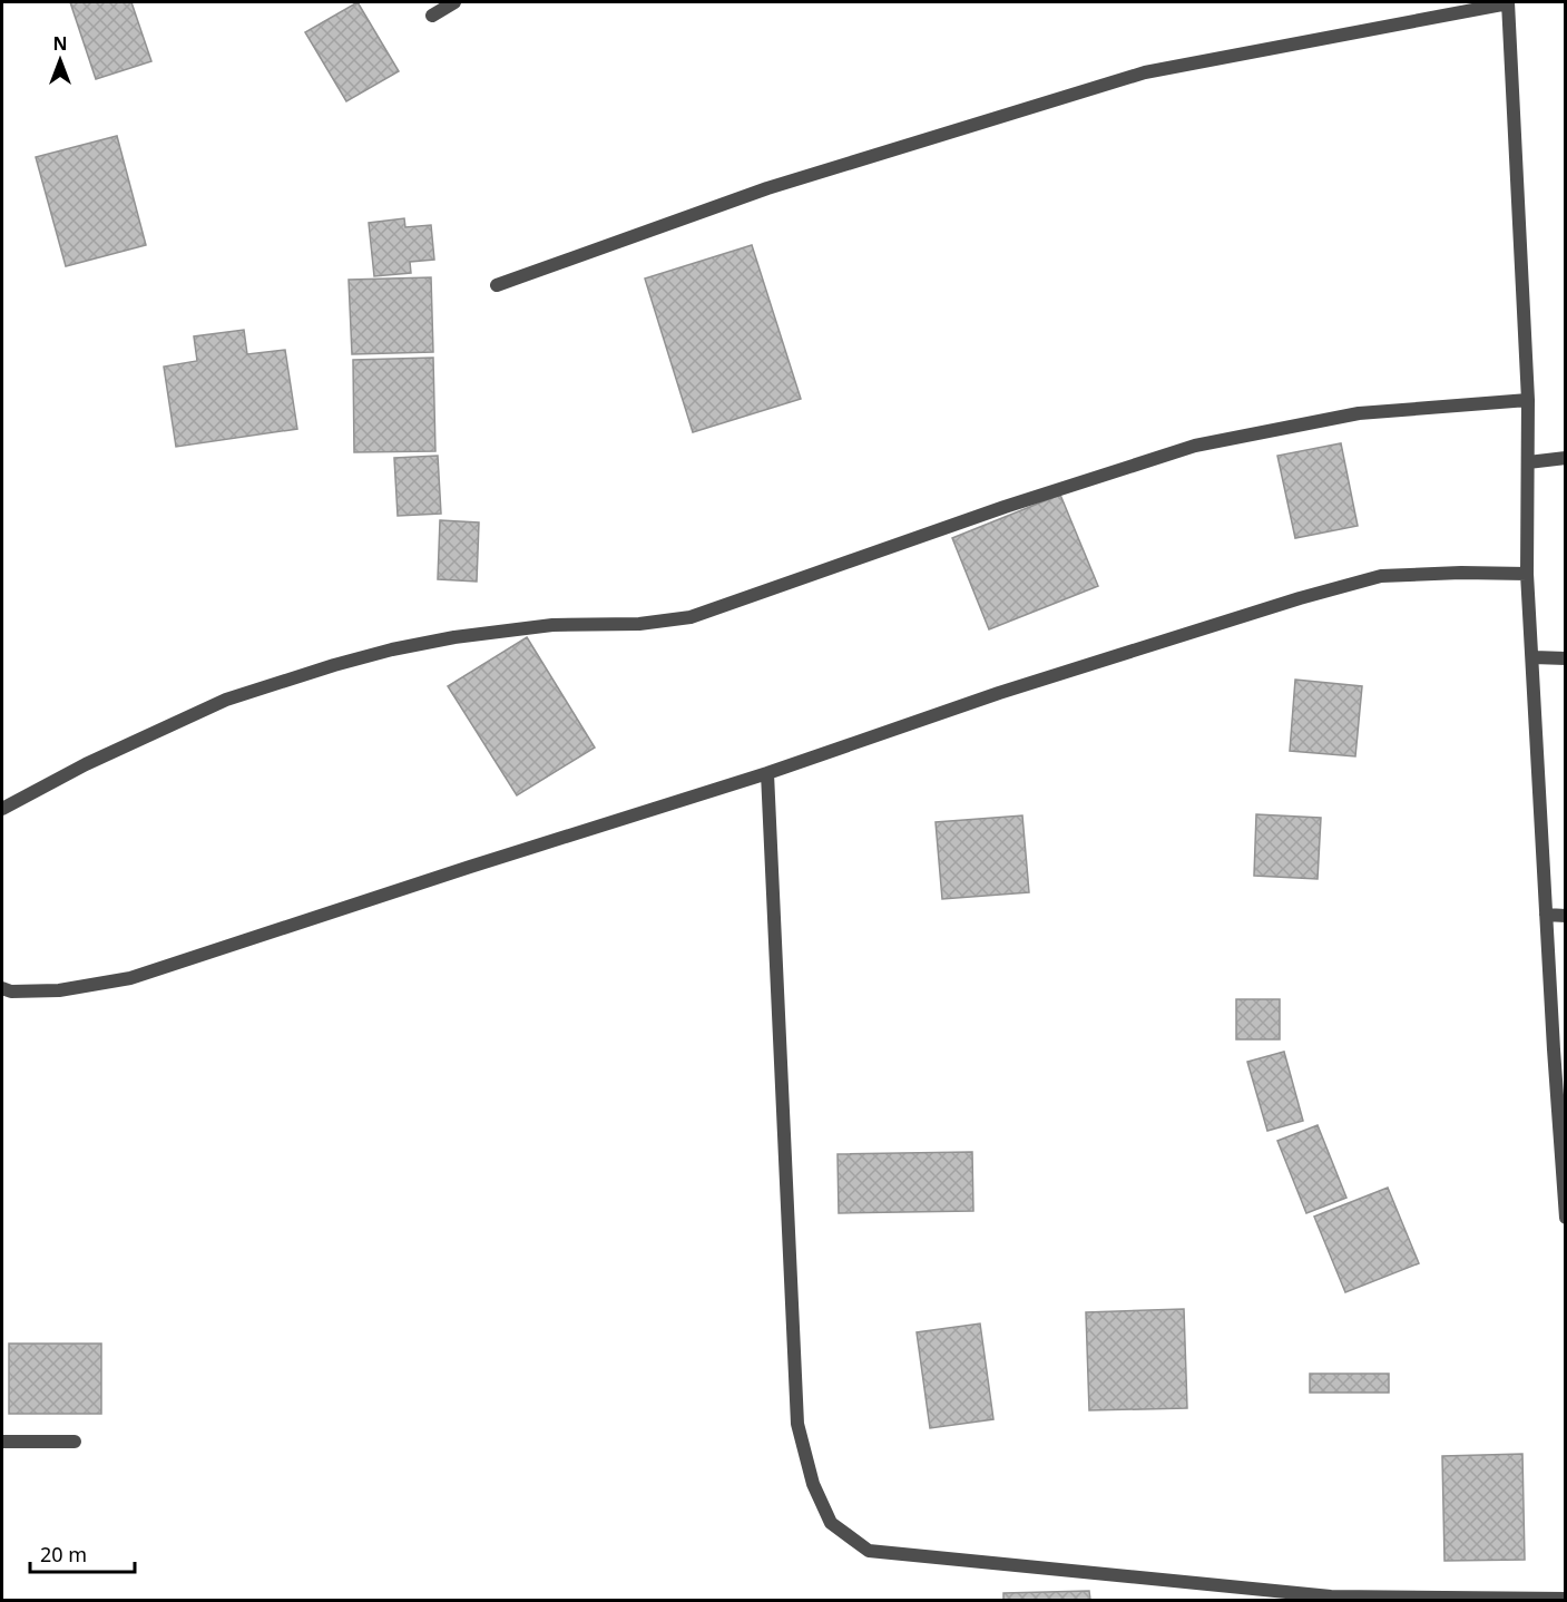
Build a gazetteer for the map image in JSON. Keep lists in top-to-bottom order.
{
  "scale_bar": "20 m",
  "north": "top"
}
